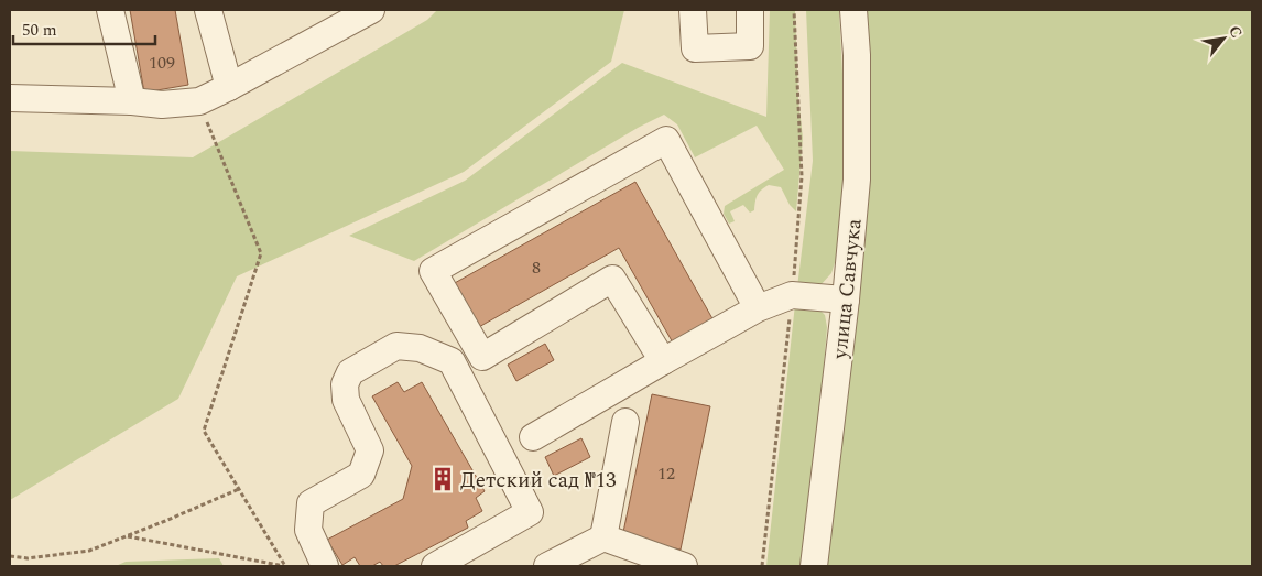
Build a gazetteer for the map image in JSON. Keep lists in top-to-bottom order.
{
  "streets": {
    "street": ["улица Савчука"]
  },
  "places": {
    "building": ["Детский сад №13"]
  },
  "house_numbers": ["109", "8", "12"],
  "scale_bar": "50 m",
  "north": "top right"
}
